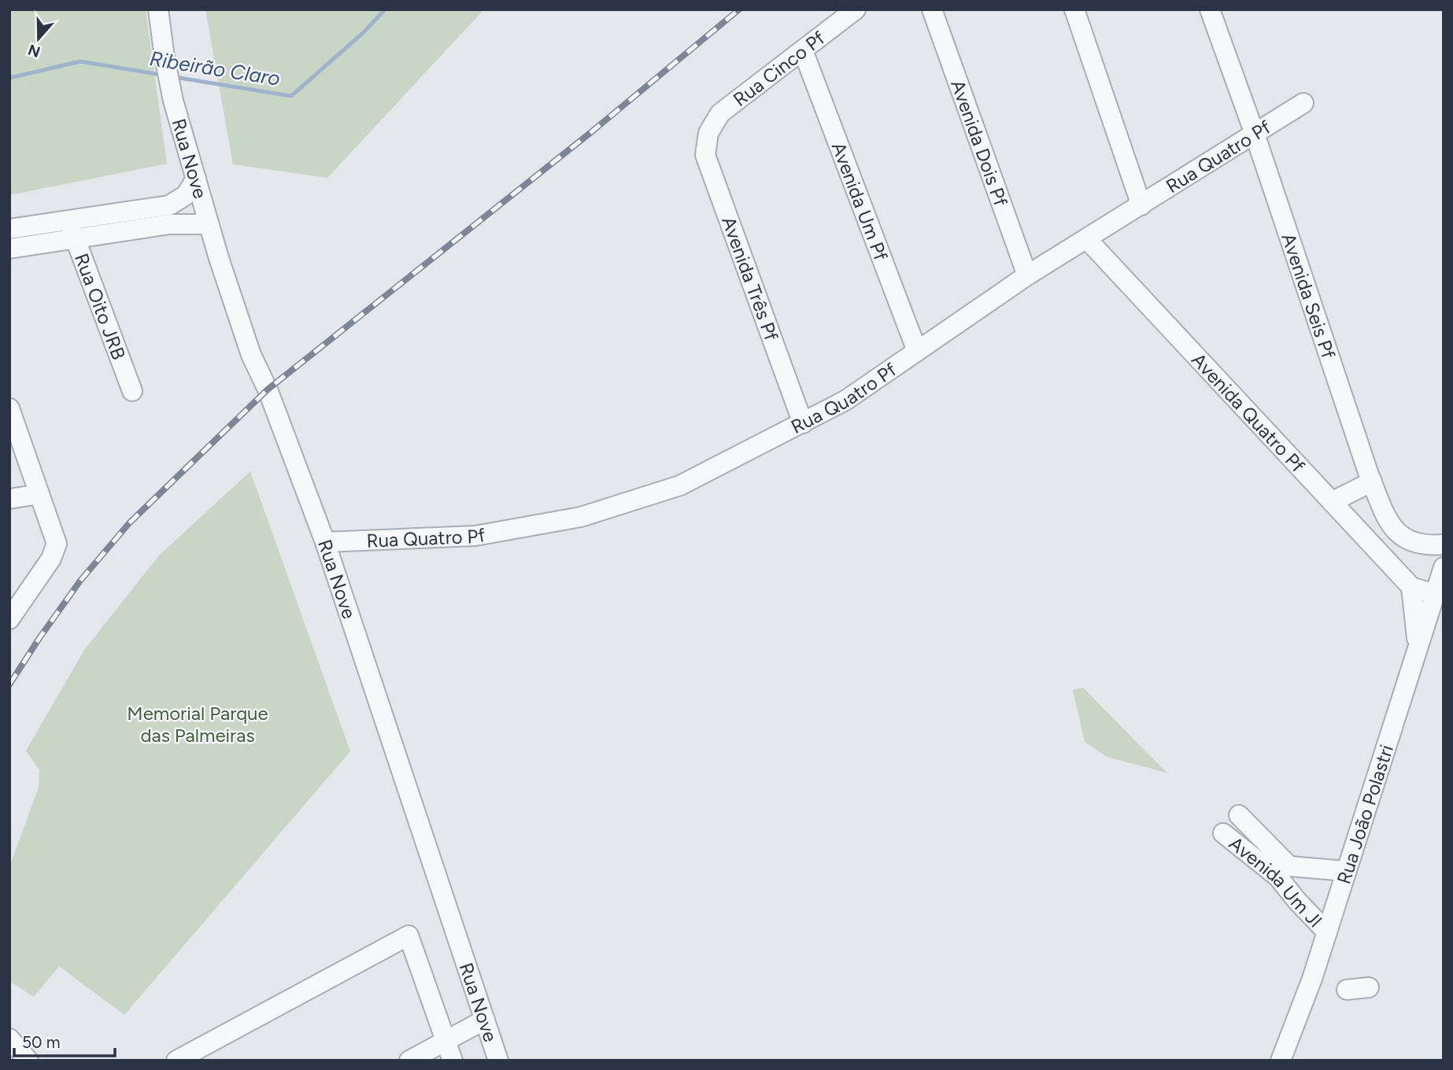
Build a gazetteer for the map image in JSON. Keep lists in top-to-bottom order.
{
  "streets": {
    "street": [
      "Rua Cinco Pf",
      "Avenida Dois Pf",
      "Rua Quatro Pf",
      "Rua Nove",
      "Avenida Um Pf",
      "Avenida Três Pf",
      "Avenida Seis Pf",
      "Rua Oito JRB",
      "Avenida Quatro Pf",
      "Rua João Polastri",
      "Avenida Um Jl"
    ]
  },
  "crossings": [
    ["Rua Cinco Pf", "Avenida Um Pf"],
    ["Rua Cinco Pf", "Avenida Três Pf"],
    ["Avenida Dois Pf", "Rua Quatro Pf"],
    ["Rua Quatro Pf", "Rua Nove"],
    ["Rua Quatro Pf", "Avenida Um Pf"],
    ["Rua Quatro Pf", "Avenida Três Pf"],
    ["Rua Quatro Pf", "Avenida Seis Pf"],
    ["Rua Quatro Pf", "Avenida Quatro Pf"],
    ["Avenida Quatro Pf", "Rua João Polastri"],
    ["Rua João Polastri", "Avenida Um Jl"]
  ],
  "water": ["Ribeirão Claro"],
  "parks": ["Memorial Parque das Palmeiras"],
  "scale_bar": "50 m",
  "north": "bottom"
}
